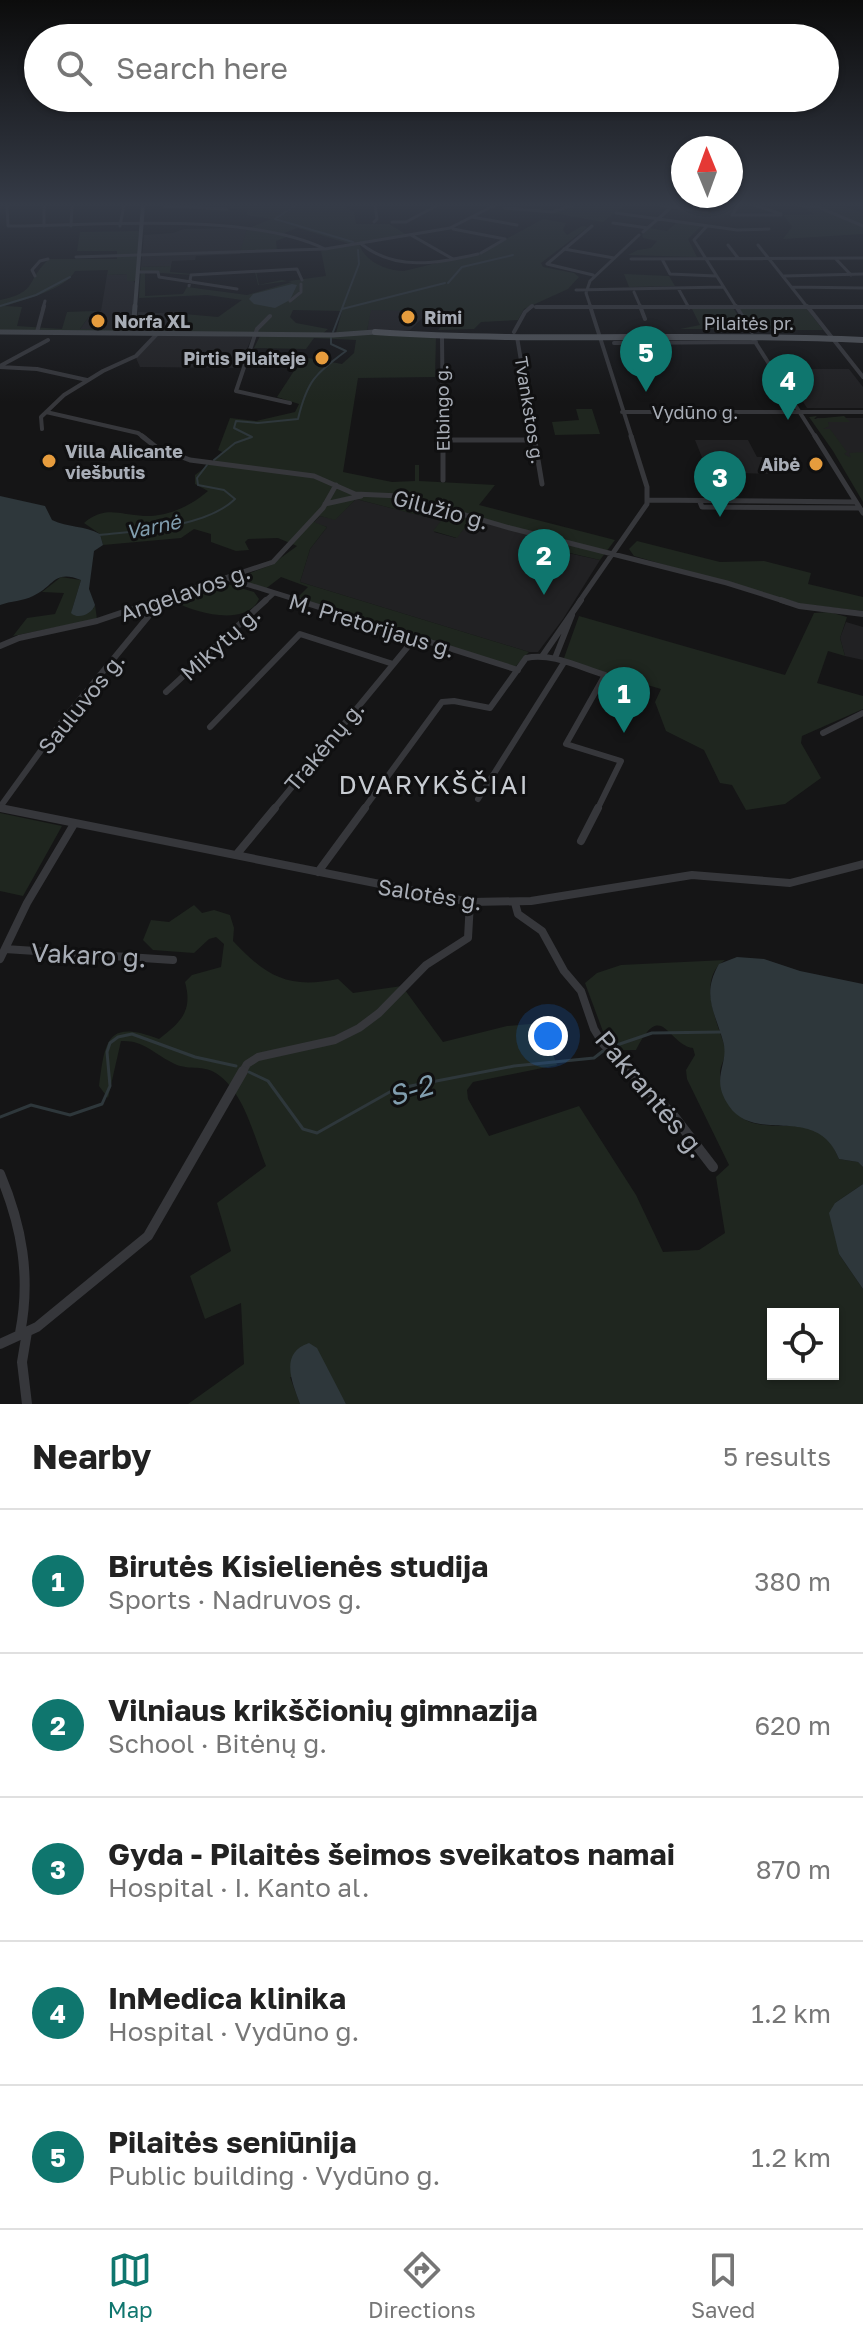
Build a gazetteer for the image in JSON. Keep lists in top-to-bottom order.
{
  "streets": {
    "main road": ["Pilaitės pr."],
    "street": [
      "Elbingo g.",
      "Tvankstos g.",
      "Vydūno g.",
      "Gilužio g.",
      "Angelavos g.",
      "M. Pretorijaus g.",
      "Mikytų g.",
      "Sauluvos g.",
      "Trakėnų g.",
      "Salotės g.",
      "Vakaro g.",
      "Pakrantės g."
    ]
  },
  "crossings": [
    ["Pilaitės pr.", "Elbingo g."],
    ["Pilaitės pr.", "Tvankstos g."],
    ["Gilužio g.", "Angelavos g."],
    ["Angelavos g.", "M. Pretorijaus g."],
    ["Angelavos g.", "Sauluvos g."],
    ["M. Pretorijaus g.", "Mikytų g."],
    ["M. Pretorijaus g.", "Trakėnų g."],
    ["Sauluvos g.", "Salotės g."],
    ["Trakėnų g.", "Salotės g."],
    ["Salotės g.", "Pakrantės g."]
  ],
  "districts": ["DVARYKŠČIAI"],
  "water": ["Varnė", "S-2"],
  "places": [
    "Rimi",
    "Norfa XL",
    "Pirtis Pilaiteje",
    "Villa Alicante viešbutis",
    "Aibė"
  ],
  "north": "top",
  "page": {
    "search": "Search here",
    "pins": [
      "5",
      "4",
      "3",
      "2",
      "1"
    ],
    "heading": ["Nearby", "5 results"],
    "list": [
      {
        "mark": "1",
        "name": "Birutės Kisielienės studija",
        "note": "Sports · Nadruvos g.",
        "value": "380 m"
      },
      {
        "mark": "2",
        "name": "Vilniaus krikščionių gimnazija",
        "note": "School · Bitėnų g.",
        "value": "620 m"
      },
      {
        "mark": "3",
        "name": "Gyda - Pilaitės šeimos sveikatos namai",
        "note": "Hospital · I. Kanto al.",
        "value": "870 m"
      },
      {
        "mark": "4",
        "name": "InMedica klinika",
        "note": "Hospital · Vydūno g.",
        "value": "1.2 km"
      },
      {
        "mark": "5",
        "name": "Pilaitės seniūnija",
        "note": "Public building · Vydūno g.",
        "value": "1.2 km"
      }
    ],
    "nav": ["Map", "Directions", "Saved"]
  }
}
